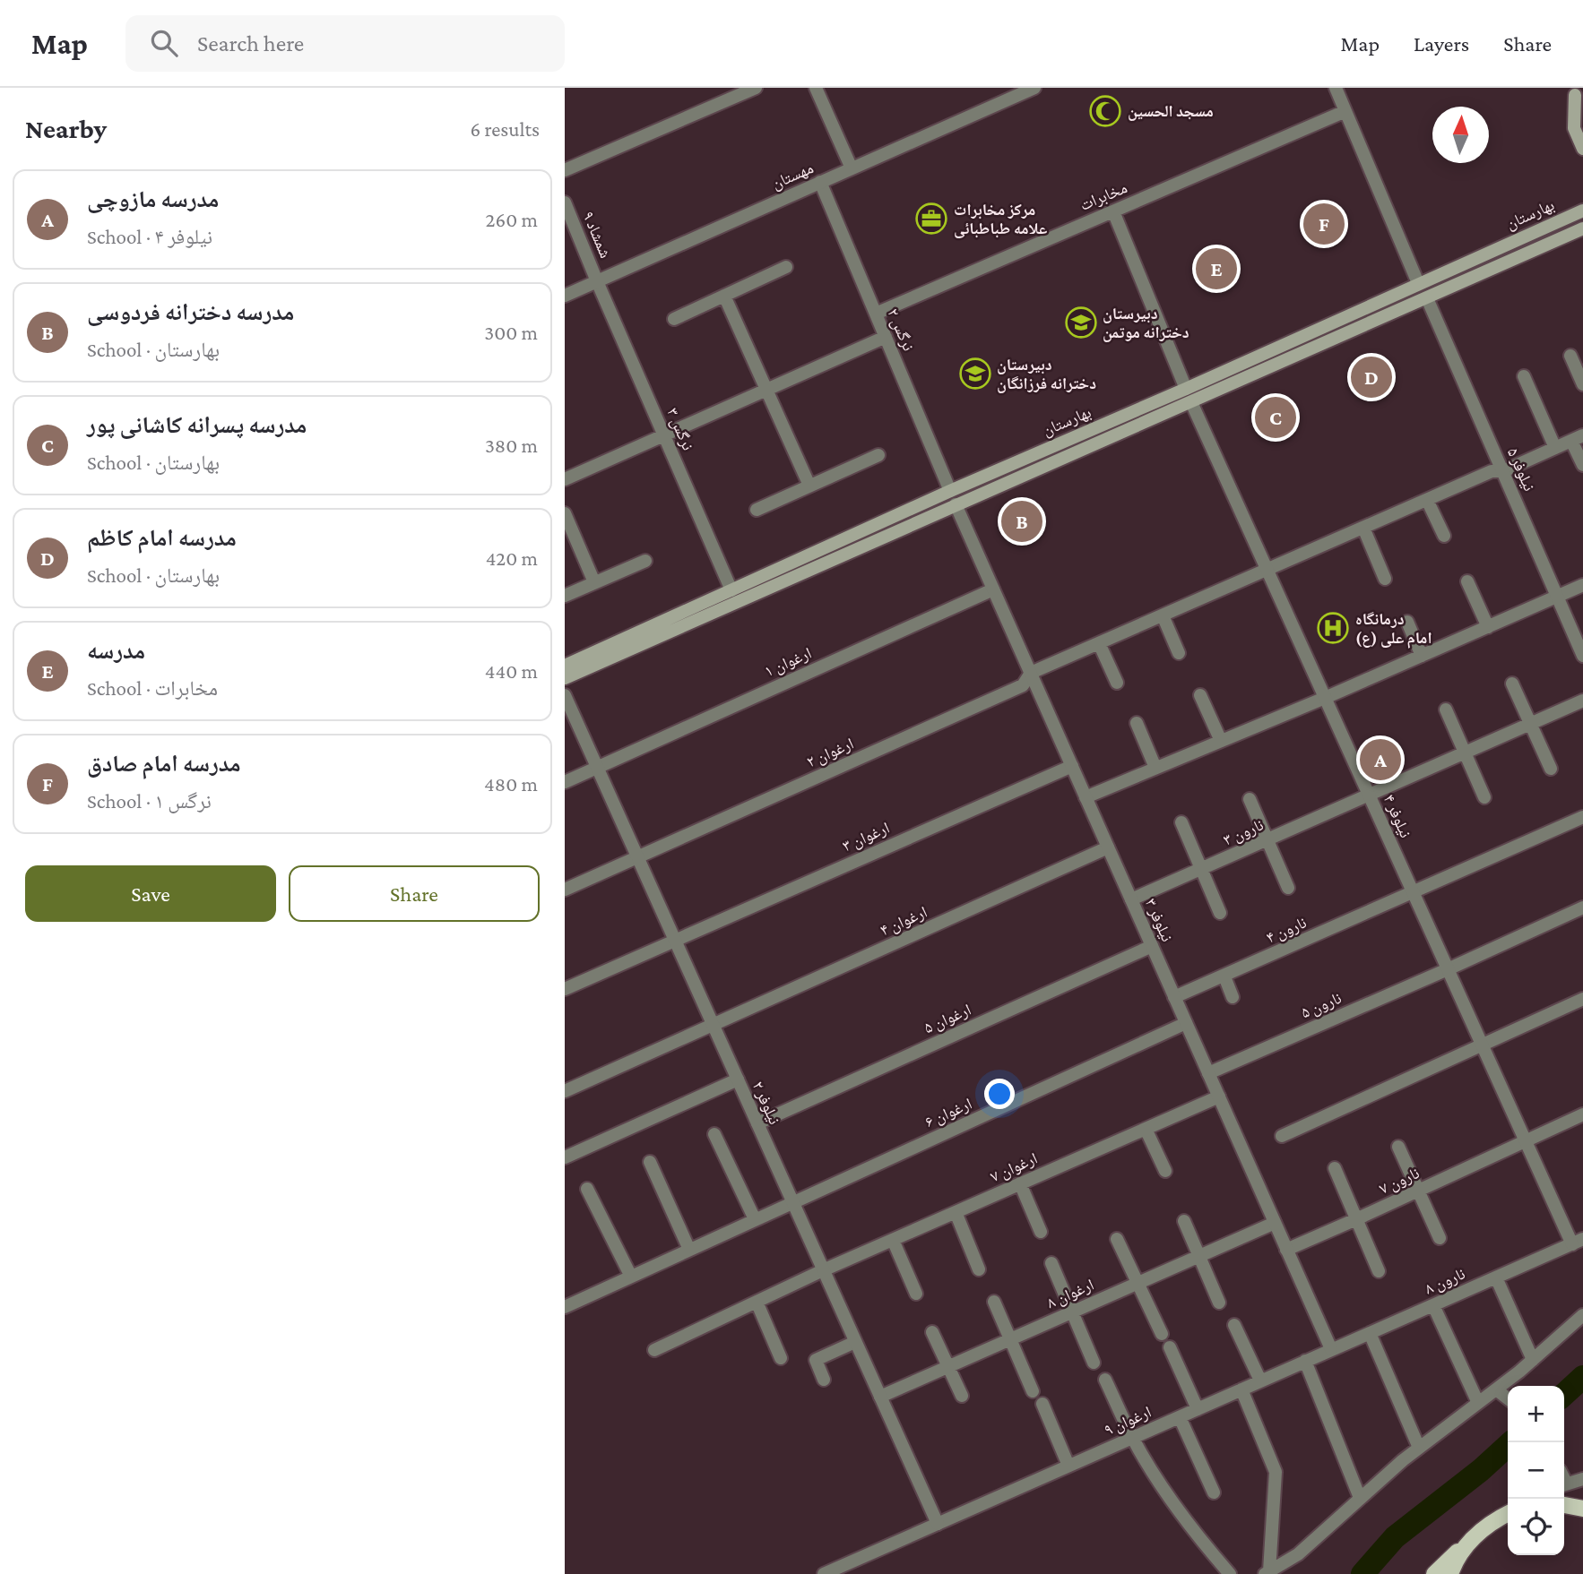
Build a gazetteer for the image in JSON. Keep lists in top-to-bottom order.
{
  "streets": {
    "main road": ["بهارستان"],
    "street": [
      "مهستان",
      "مخابرات",
      "شمشاد ۹",
      "نرگس ۲",
      "نرگس ۳",
      "نیلوفر ۵",
      "ارغوان ۱",
      "ارغوان ۲",
      "نیلوفر ۴",
      "نارون ۳",
      "ارغوان ۳",
      "نیلوفر ۳",
      "ارغوان ۴",
      "نارون ۴",
      "نارون ۵",
      "ارغوان ۵",
      "نیلوفر ۲",
      "ارغوان ۶",
      "ارغوان ۷",
      "نارون ۷",
      "نارون ۸",
      "ارغوان ۸",
      "ارغوان ۹"
    ]
  },
  "crossings": [
    ["مهستان", "شمشاد ۹"],
    ["مهستان", "نرگس ۲"],
    ["مهستان", "نرگس ۳"],
    ["مخابرات", "نرگس ۲"],
    ["بهارستان", "نرگس ۲"],
    ["بهارستان", "نرگس ۳"],
    ["بهارستان", "نیلوفر ۵"],
    ["بهارستان", "نیلوفر ۴"],
    ["بهارستان", "نیلوفر ۳"],
    ["شمشاد ۹", "نرگس ۳"],
    ["نیلوفر ۵", "ارغوان ۲"],
    ["ارغوان ۱", "نیلوفر ۳"],
    ["ارغوان ۱", "نیلوفر ۲"],
    ["ارغوان ۲", "نیلوفر ۴"],
    ["ارغوان ۲", "نیلوفر ۳"],
    ["ارغوان ۲", "نیلوفر ۲"],
    ["نیلوفر ۴", "نارون ۳"],
    ["نیلوفر ۴", "نارون ۴"],
    ["نیلوفر ۴", "نارون ۵"],
    ["نیلوفر ۴", "نارون ۷"],
    ["نیلوفر ۴", "نارون ۸"],
    ["نارون ۳", "نیلوفر ۳"],
    ["ارغوان ۳", "نیلوفر ۳"],
    ["ارغوان ۳", "نیلوفر ۲"],
    ["نیلوفر ۳", "ارغوان ۴"],
    ["نیلوفر ۳", "نارون ۴"],
    ["نیلوفر ۳", "نارون ۵"],
    ["نیلوفر ۳", "ارغوان ۵"],
    ["نیلوفر ۳", "ارغوان ۶"],
    ["نیلوفر ۳", "ارغوان ۷"],
    ["نیلوفر ۳", "نارون ۷"],
    ["نیلوفر ۳", "نارون ۸"],
    ["نیلوفر ۳", "ارغوان ۸"],
    ["نیلوفر ۳", "ارغوان ۹"],
    ["ارغوان ۴", "نیلوفر ۲"],
    ["ارغوان ۵", "نیلوفر ۲"],
    ["نیلوفر ۲", "ارغوان ۶"],
    ["نیلوفر ۲", "ارغوان ۷"],
    ["نیلوفر ۲", "ارغوان ۸"],
    ["نیلوفر ۲", "ارغوان ۹"],
    ["نارون ۸", "ارغوان ۹"]
  ],
  "places": {
    "mosque": ["مسجد الحسین"],
    "office": ["مرکز مخابرات علامه طباطبائی"],
    "school or university": ["دبیرستان دخترانه موتمن", "دبیرستان دخترانه فرزانگان"],
    "hospital": ["درمانگاه امام علی (ع)"]
  },
  "north": "top",
  "page": {
    "header": "Map",
    "search": "Search here",
    "nav": ["Map", "Layers", "Share"],
    "heading": ["Nearby", "6 results"],
    "list": [
      {
        "mark": "A",
        "name": "مدرسه مازوچی",
        "note": "School · نیلوفر ۴",
        "value": "260 m"
      },
      {
        "mark": "B",
        "name": "مدرسه دخترانه فردوسی",
        "note": "School · بهارستان",
        "value": "300 m"
      },
      {
        "mark": "C",
        "name": "مدرسه پسرانه کاشانی پور",
        "note": "School · بهارستان",
        "value": "380 m"
      },
      {
        "mark": "D",
        "name": "مدرسه امام کاظم",
        "note": "School · بهارستان",
        "value": "420 m"
      },
      {
        "mark": "E",
        "name": "مدرسه",
        "note": "School · مخابرات",
        "value": "440 m"
      },
      {
        "mark": "F",
        "name": "مدرسه امام صادق",
        "note": "School · نرگس ۱",
        "value": "480 m"
      }
    ],
    "pins": [
      "F",
      "E",
      "D",
      "C",
      "B",
      "A"
    ],
    "buttons": ["Save", "Share"],
    "map_buttons": ["+", "−"]
  }
}
